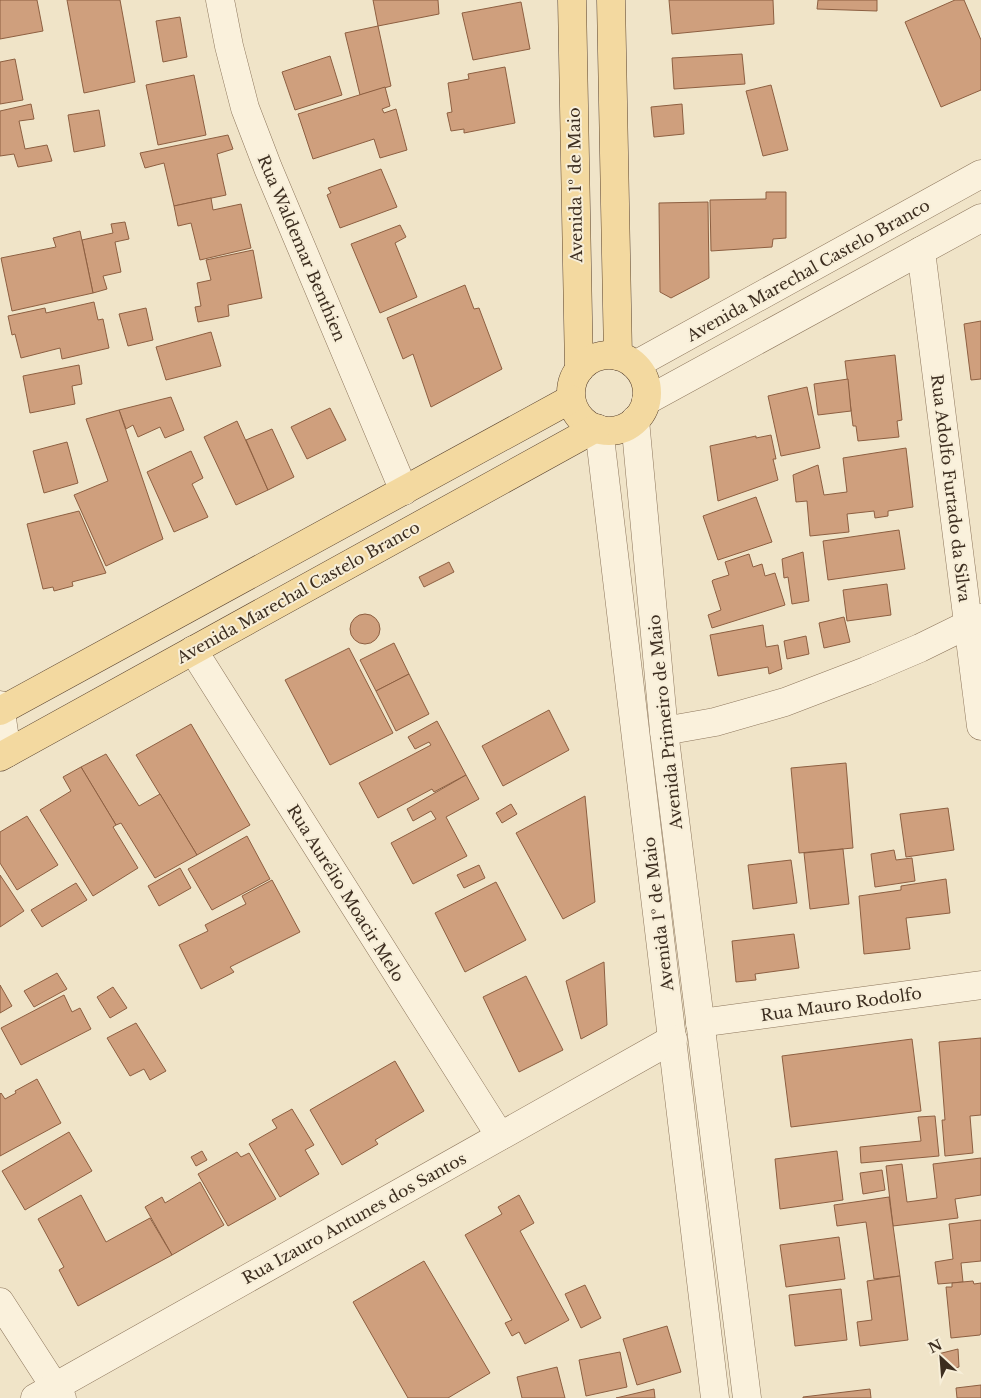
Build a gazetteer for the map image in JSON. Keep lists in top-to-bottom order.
{
  "streets": {
    "main road": ["Avenida 1º de Maio", "Avenida Marechal Castelo Branco"],
    "street": [
      "Rua Waldemar Benthien",
      "Rua Adolfo Furtado da Silva",
      "Avenida Primeiro de Maio",
      "Rua Aurélio Moacir Melo",
      "Rua Mauro Rodolfo",
      "Rua Izauro Antunes dos Santos"
    ]
  },
  "crossings": [
    ["Avenida 1º de Maio", "Avenida Marechal Castelo Branco"],
    ["Avenida 1º de Maio", "Avenida Primeiro de Maio"],
    ["Avenida 1º de Maio", "Rua Izauro Antunes dos Santos"],
    ["Avenida Marechal Castelo Branco", "Avenida Primeiro de Maio"],
    ["Avenida Marechal Castelo Branco", "Rua Aurélio Moacir Melo"],
    ["Avenida Primeiro de Maio", "Rua Mauro Rodolfo"],
    ["Rua Aurélio Moacir Melo", "Rua Izauro Antunes dos Santos"]
  ],
  "north": "top left"
}
